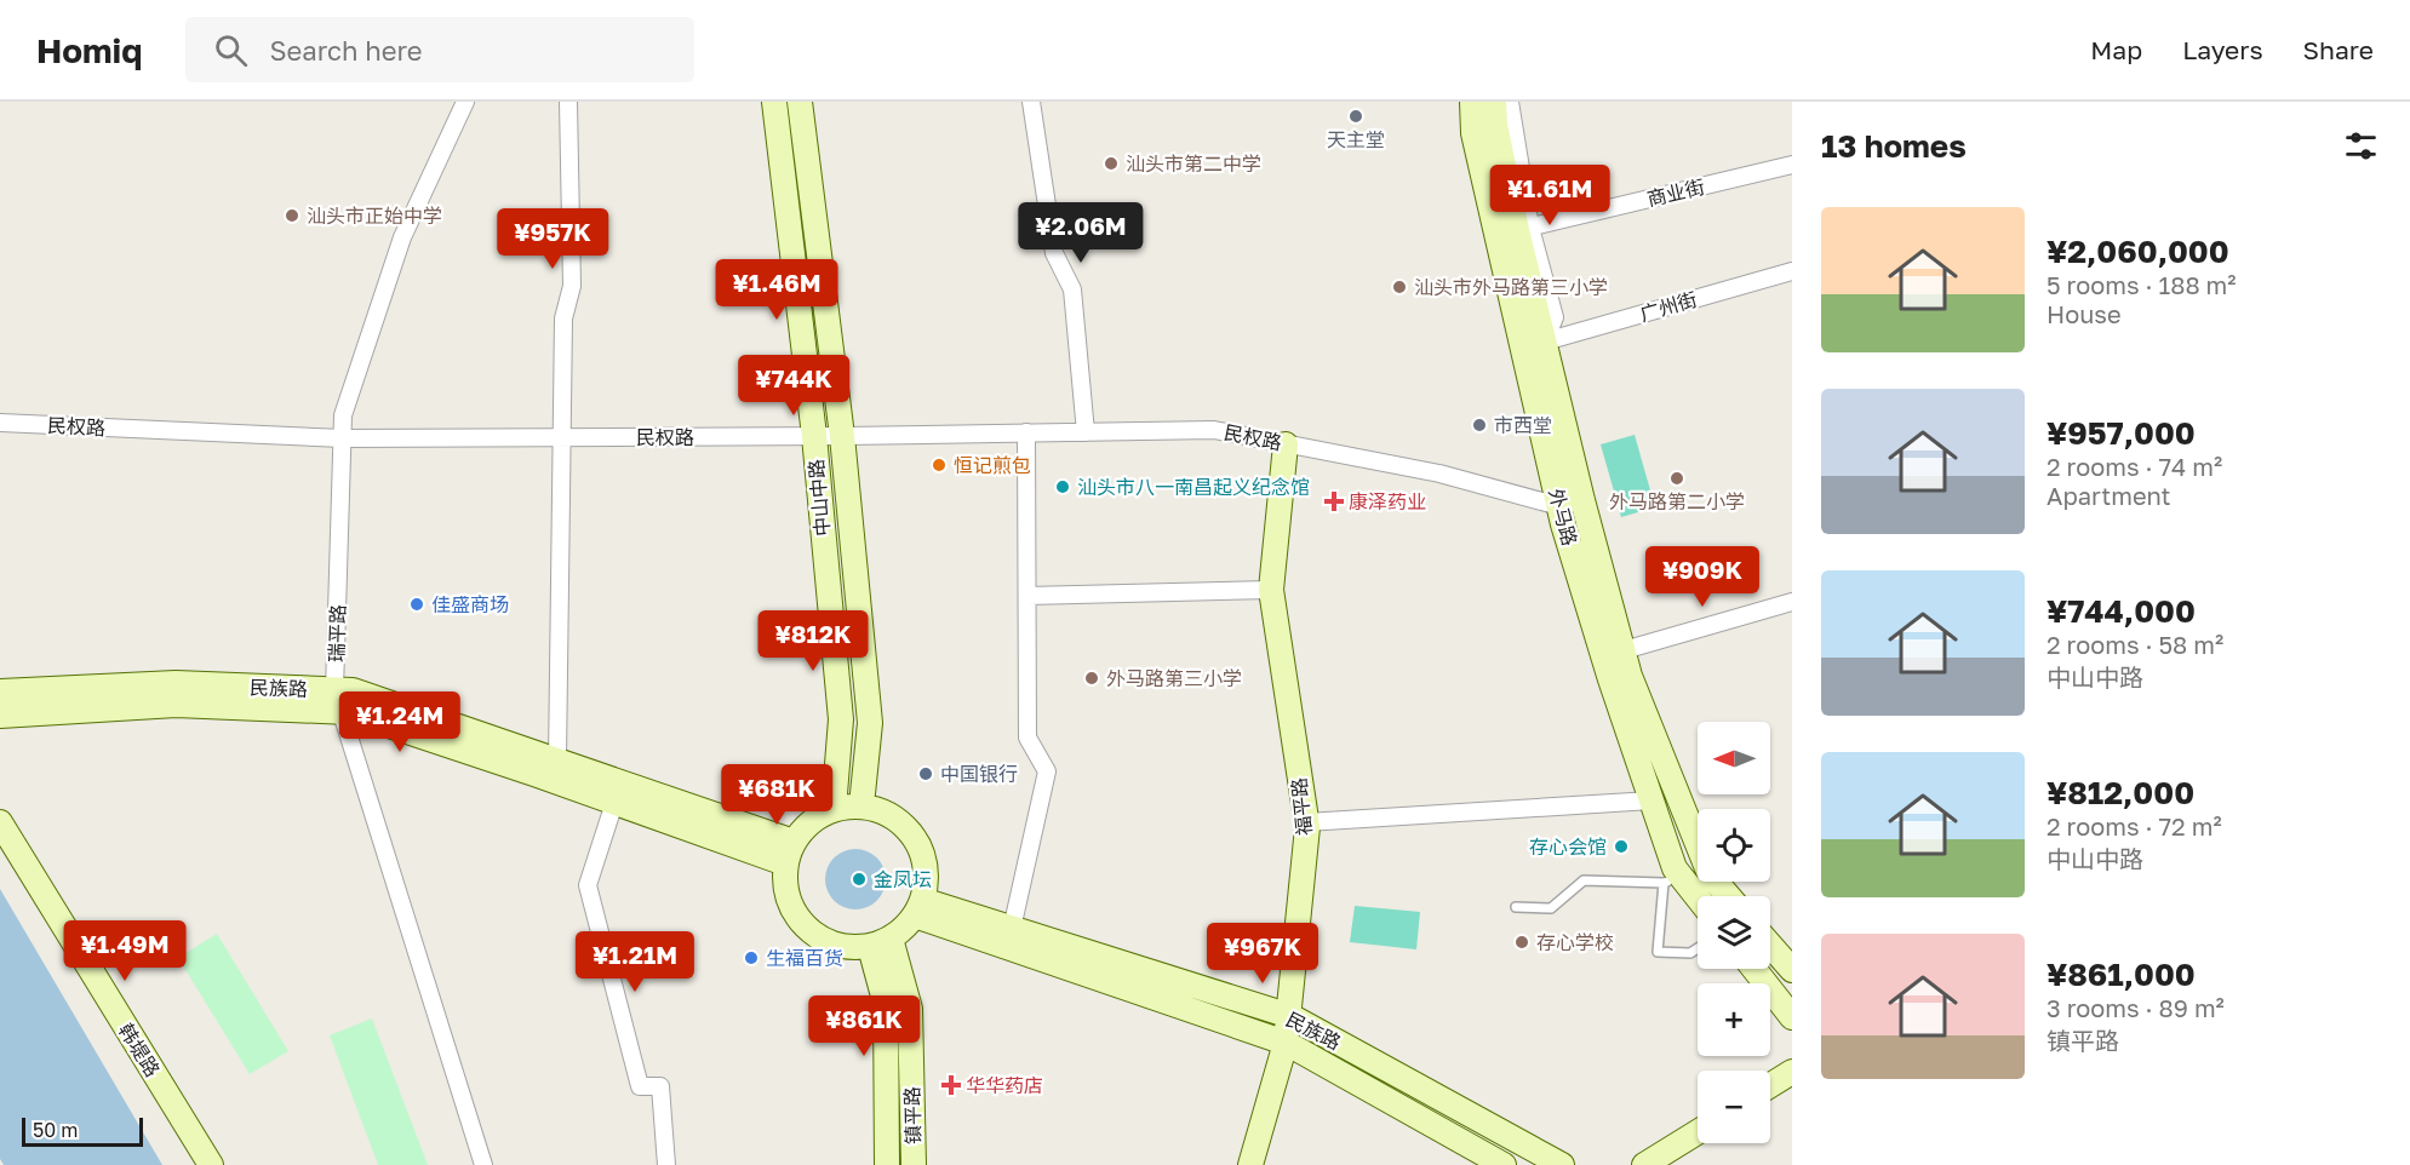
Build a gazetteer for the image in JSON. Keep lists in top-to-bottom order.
{
  "streets": {
    "street": [
      "商业街",
      "广州街",
      "民权路",
      "中山中路",
      "外马路",
      "瑞平路",
      "民族路",
      "福平路",
      "韩堤路",
      "镇平路"
    ]
  },
  "crossings": [
    ["商业街", "外马路"],
    ["广州街", "外马路"],
    ["民权路", "中山中路"],
    ["民权路", "外马路"],
    ["民权路", "瑞平路"],
    ["民权路", "福平路"],
    ["中山中路", "民族路"],
    ["中山中路", "镇平路"],
    ["瑞平路", "民族路"],
    ["民族路", "福平路"],
    ["民族路", "镇平路"]
  ],
  "places": {
    "other": [
      "天主堂",
      "汕头市第二中学",
      "汕头市正始中学",
      "汕头市外马路第三小学",
      "市西堂",
      "恒记煎包",
      "外马路第二小学",
      "汕头市八一南昌起义纪念馆",
      "佳盛商场",
      "外马路第三小学",
      "中国银行",
      "存心会馆",
      "金凤坛",
      "存心学校",
      "生福百货"
    ],
    "health": ["康泽药业", "华华药店"]
  },
  "scale_bar": "50 m",
  "north": "left",
  "page": {
    "header": "Homiq",
    "search": "Search here",
    "nav": ["Map", "Layers", "Share"],
    "heading": "13 homes",
    "price": [
      "¥1.61M",
      "¥2.06M",
      "¥957K",
      "¥1.46M",
      "¥744K",
      "¥909K",
      "¥812K",
      "¥1.24M",
      "¥681K",
      "¥1.49M",
      "¥967K",
      "¥1.21M",
      "¥861K"
    ],
    "list": [
      {
        "name": "¥2,060,000",
        "note": "5 rooms · 188 m² · House"
      },
      {
        "name": "¥957,000",
        "note": "2 rooms · 74 m² · Apartment"
      },
      {
        "name": "¥744,000",
        "note": "2 rooms · 58 m² · 中山中路"
      },
      {
        "name": "¥812,000",
        "note": "2 rooms · 72 m² · 中山中路"
      },
      {
        "name": "¥861,000",
        "note": "3 rooms · 89 m² · 镇平路"
      }
    ],
    "map_buttons": ["+", "−"],
    "scale": "50 m"
  }
}
